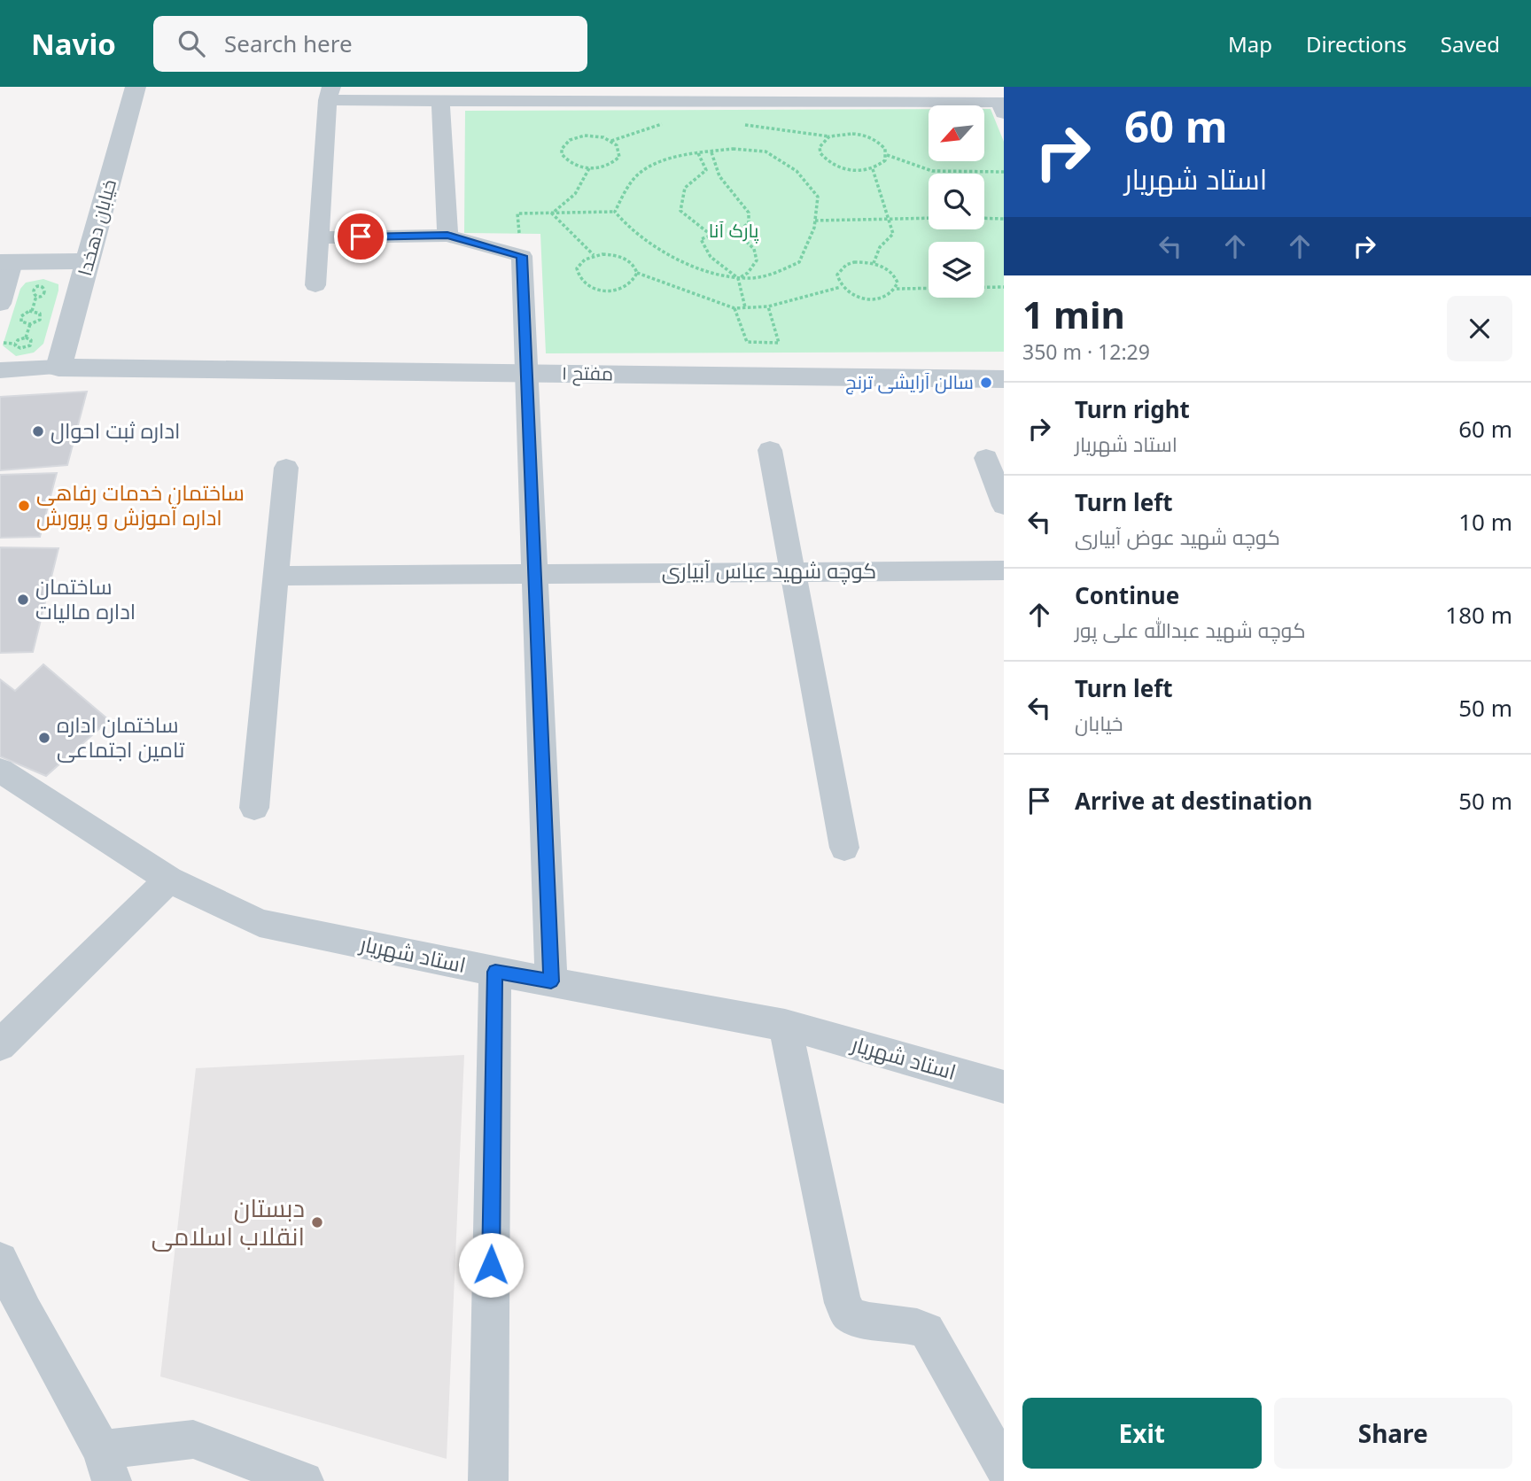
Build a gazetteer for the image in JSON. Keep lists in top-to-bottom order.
{
  "streets": {
    "street": [
      "خیابان دهخدا",
      "مفتح ۱",
      "کوچه شهید عباس آبیاری",
      "استاد شهریار"
    ]
  },
  "crossings": [
    ["خیابان دهخدا", "مفتح ۱"]
  ],
  "parks": ["پارک آنا"],
  "places": [
    "سالن آرایشی ترنج",
    "اداره ثبت احوال",
    "ساختمان خدمات رفاهی اداره آموزش و پرورش",
    "ساختمان اداره مالیات",
    "ساختمان اداره تامین اجتماعی",
    "دبستان انقلاب اسلامی"
  ],
  "north": "bottom left",
  "page": {
    "header": "Navio",
    "search": "Search here",
    "nav": ["Map", "Directions", "Saved"],
    "turn": ["60 m", "استاد شهریار"],
    "heading": ["1 min", "350 m · 12:29"],
    "list": [
      {
        "name": "Turn right",
        "note": "استاد شهریار",
        "value": "60 m"
      },
      {
        "name": "Turn left",
        "note": "کوچه شهید عوض آبیاری",
        "value": "10 m"
      },
      {
        "name": "Continue",
        "note": "کوچه شهید عبدالله علی پور",
        "value": "180 m"
      },
      {
        "name": "Turn left",
        "note": "خیابان",
        "value": "50 m"
      },
      {
        "name": "Arrive at destination",
        "value": "50 m"
      }
    ],
    "buttons": ["Exit", "Share"]
  }
}
